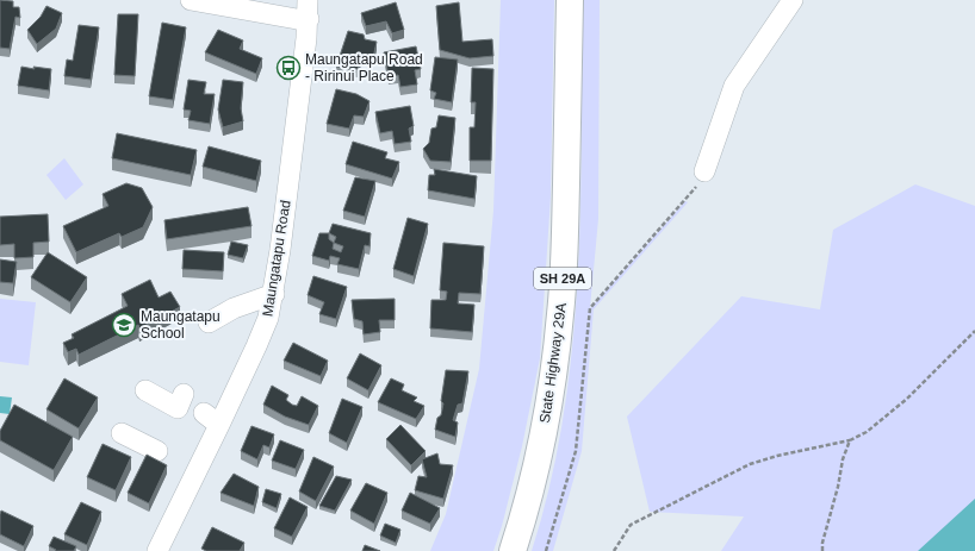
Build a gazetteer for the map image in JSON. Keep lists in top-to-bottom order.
{
  "streets": {
    "highway": ["SH 29A", "State Highway 29A"],
    "street": ["Maungatapu Road"]
  },
  "places": {
    "bus stop": ["Maungatapu Road - Ririnui Place"],
    "school or university": ["Maungatapu School"]
  }
}
